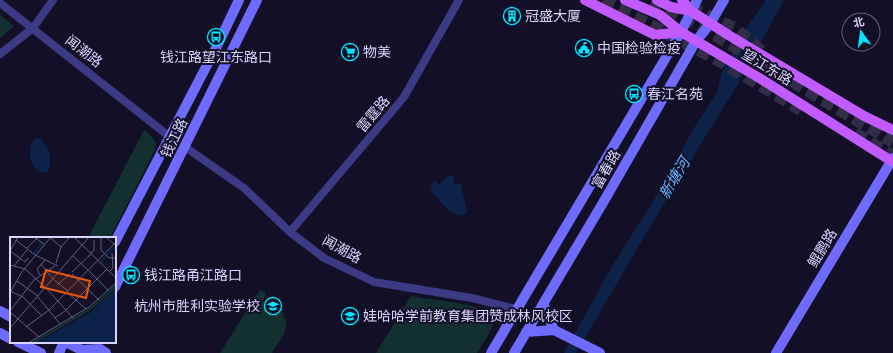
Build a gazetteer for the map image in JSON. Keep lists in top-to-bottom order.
{
  "streets": {
    "main road": ["望江东路"],
    "street": [
      "闻潮路",
      "雷霆路",
      "钱江路",
      "富春路",
      "鲲鹏路"
    ]
  },
  "crossings": [
    ["闻潮路", "雷霆路"],
    ["闻潮路", "钱江路"],
    ["闻潮路", "富春路"],
    ["望江东路", "富春路"],
    ["望江东路", "鲲鹏路"]
  ],
  "water": ["新塘河"],
  "places": {
    "building": ["冠盛大厦"],
    "bus stop": ["钱江路望江东路口", "春江名苑", "钱江路甬江路口"],
    "public building": ["中国检验检疫"],
    "supermarket": ["物美"],
    "school or university": ["杭州市胜利实验学校", "娃哈哈学前教育集团赞成林风校区"]
  },
  "north": "top"
}
